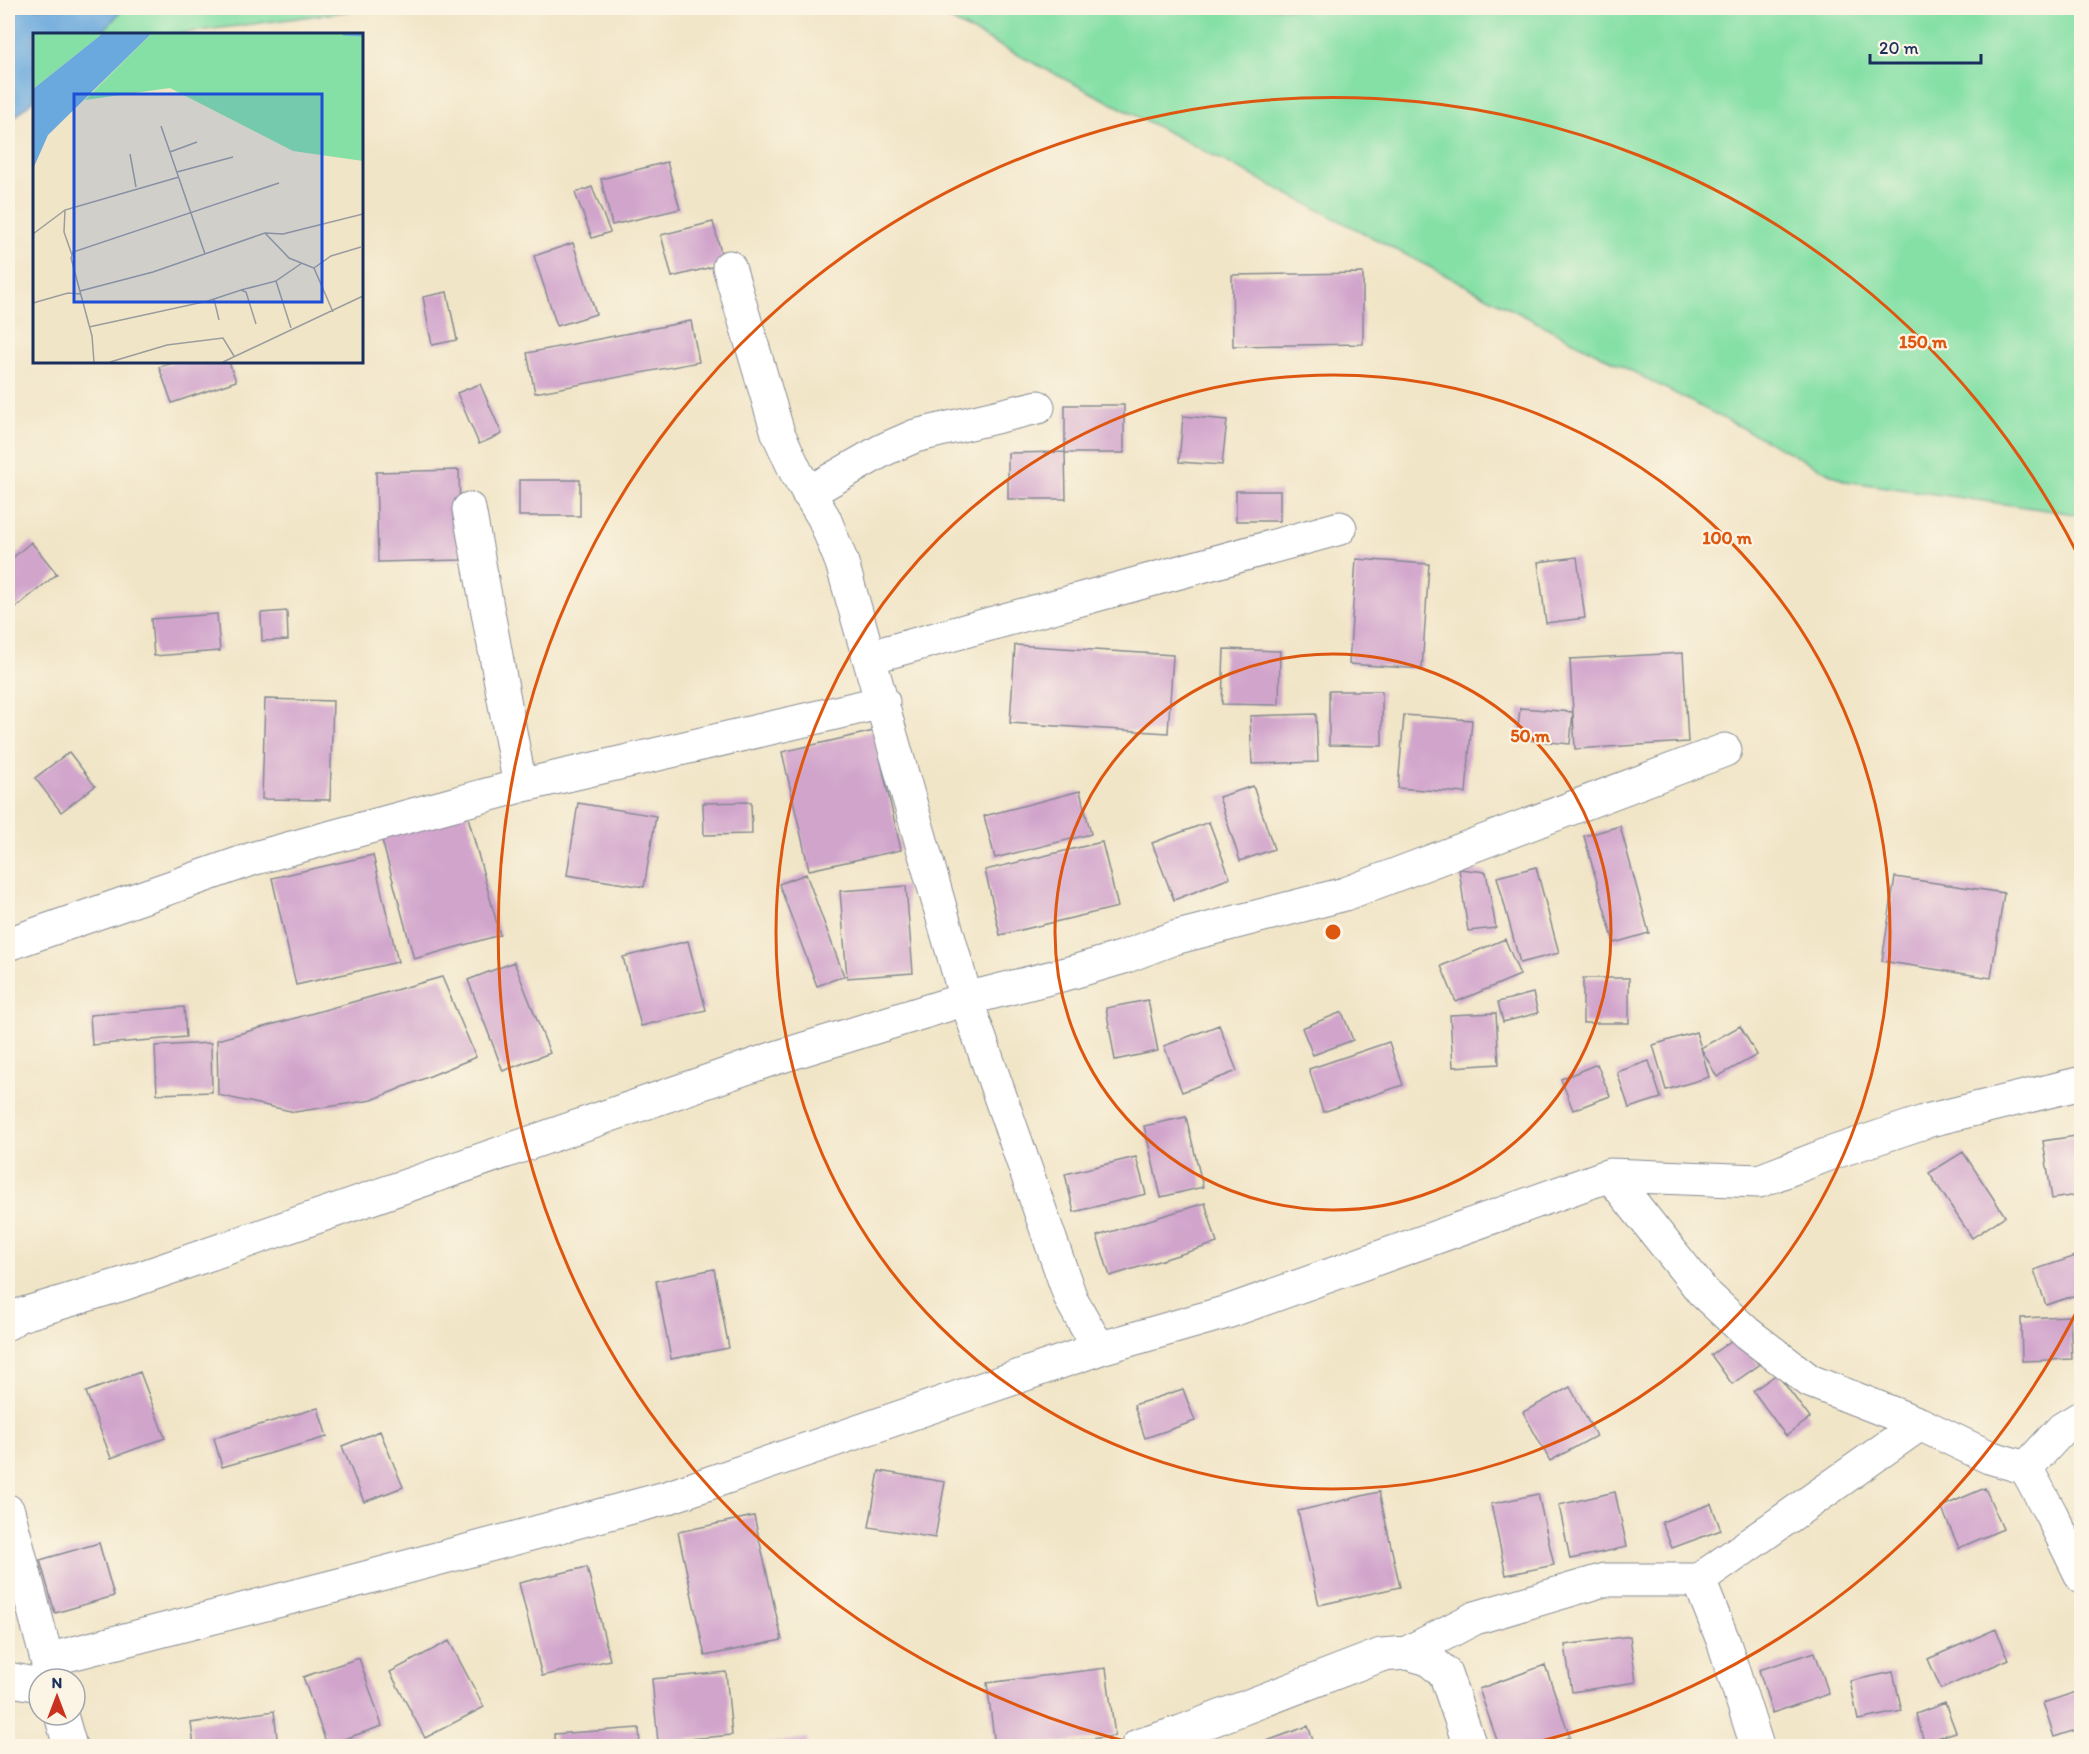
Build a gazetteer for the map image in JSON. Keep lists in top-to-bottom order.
{
  "scale_bar": "20 m",
  "north": "top",
  "rings": ["150 m", "100 m", "50 m"]
}
